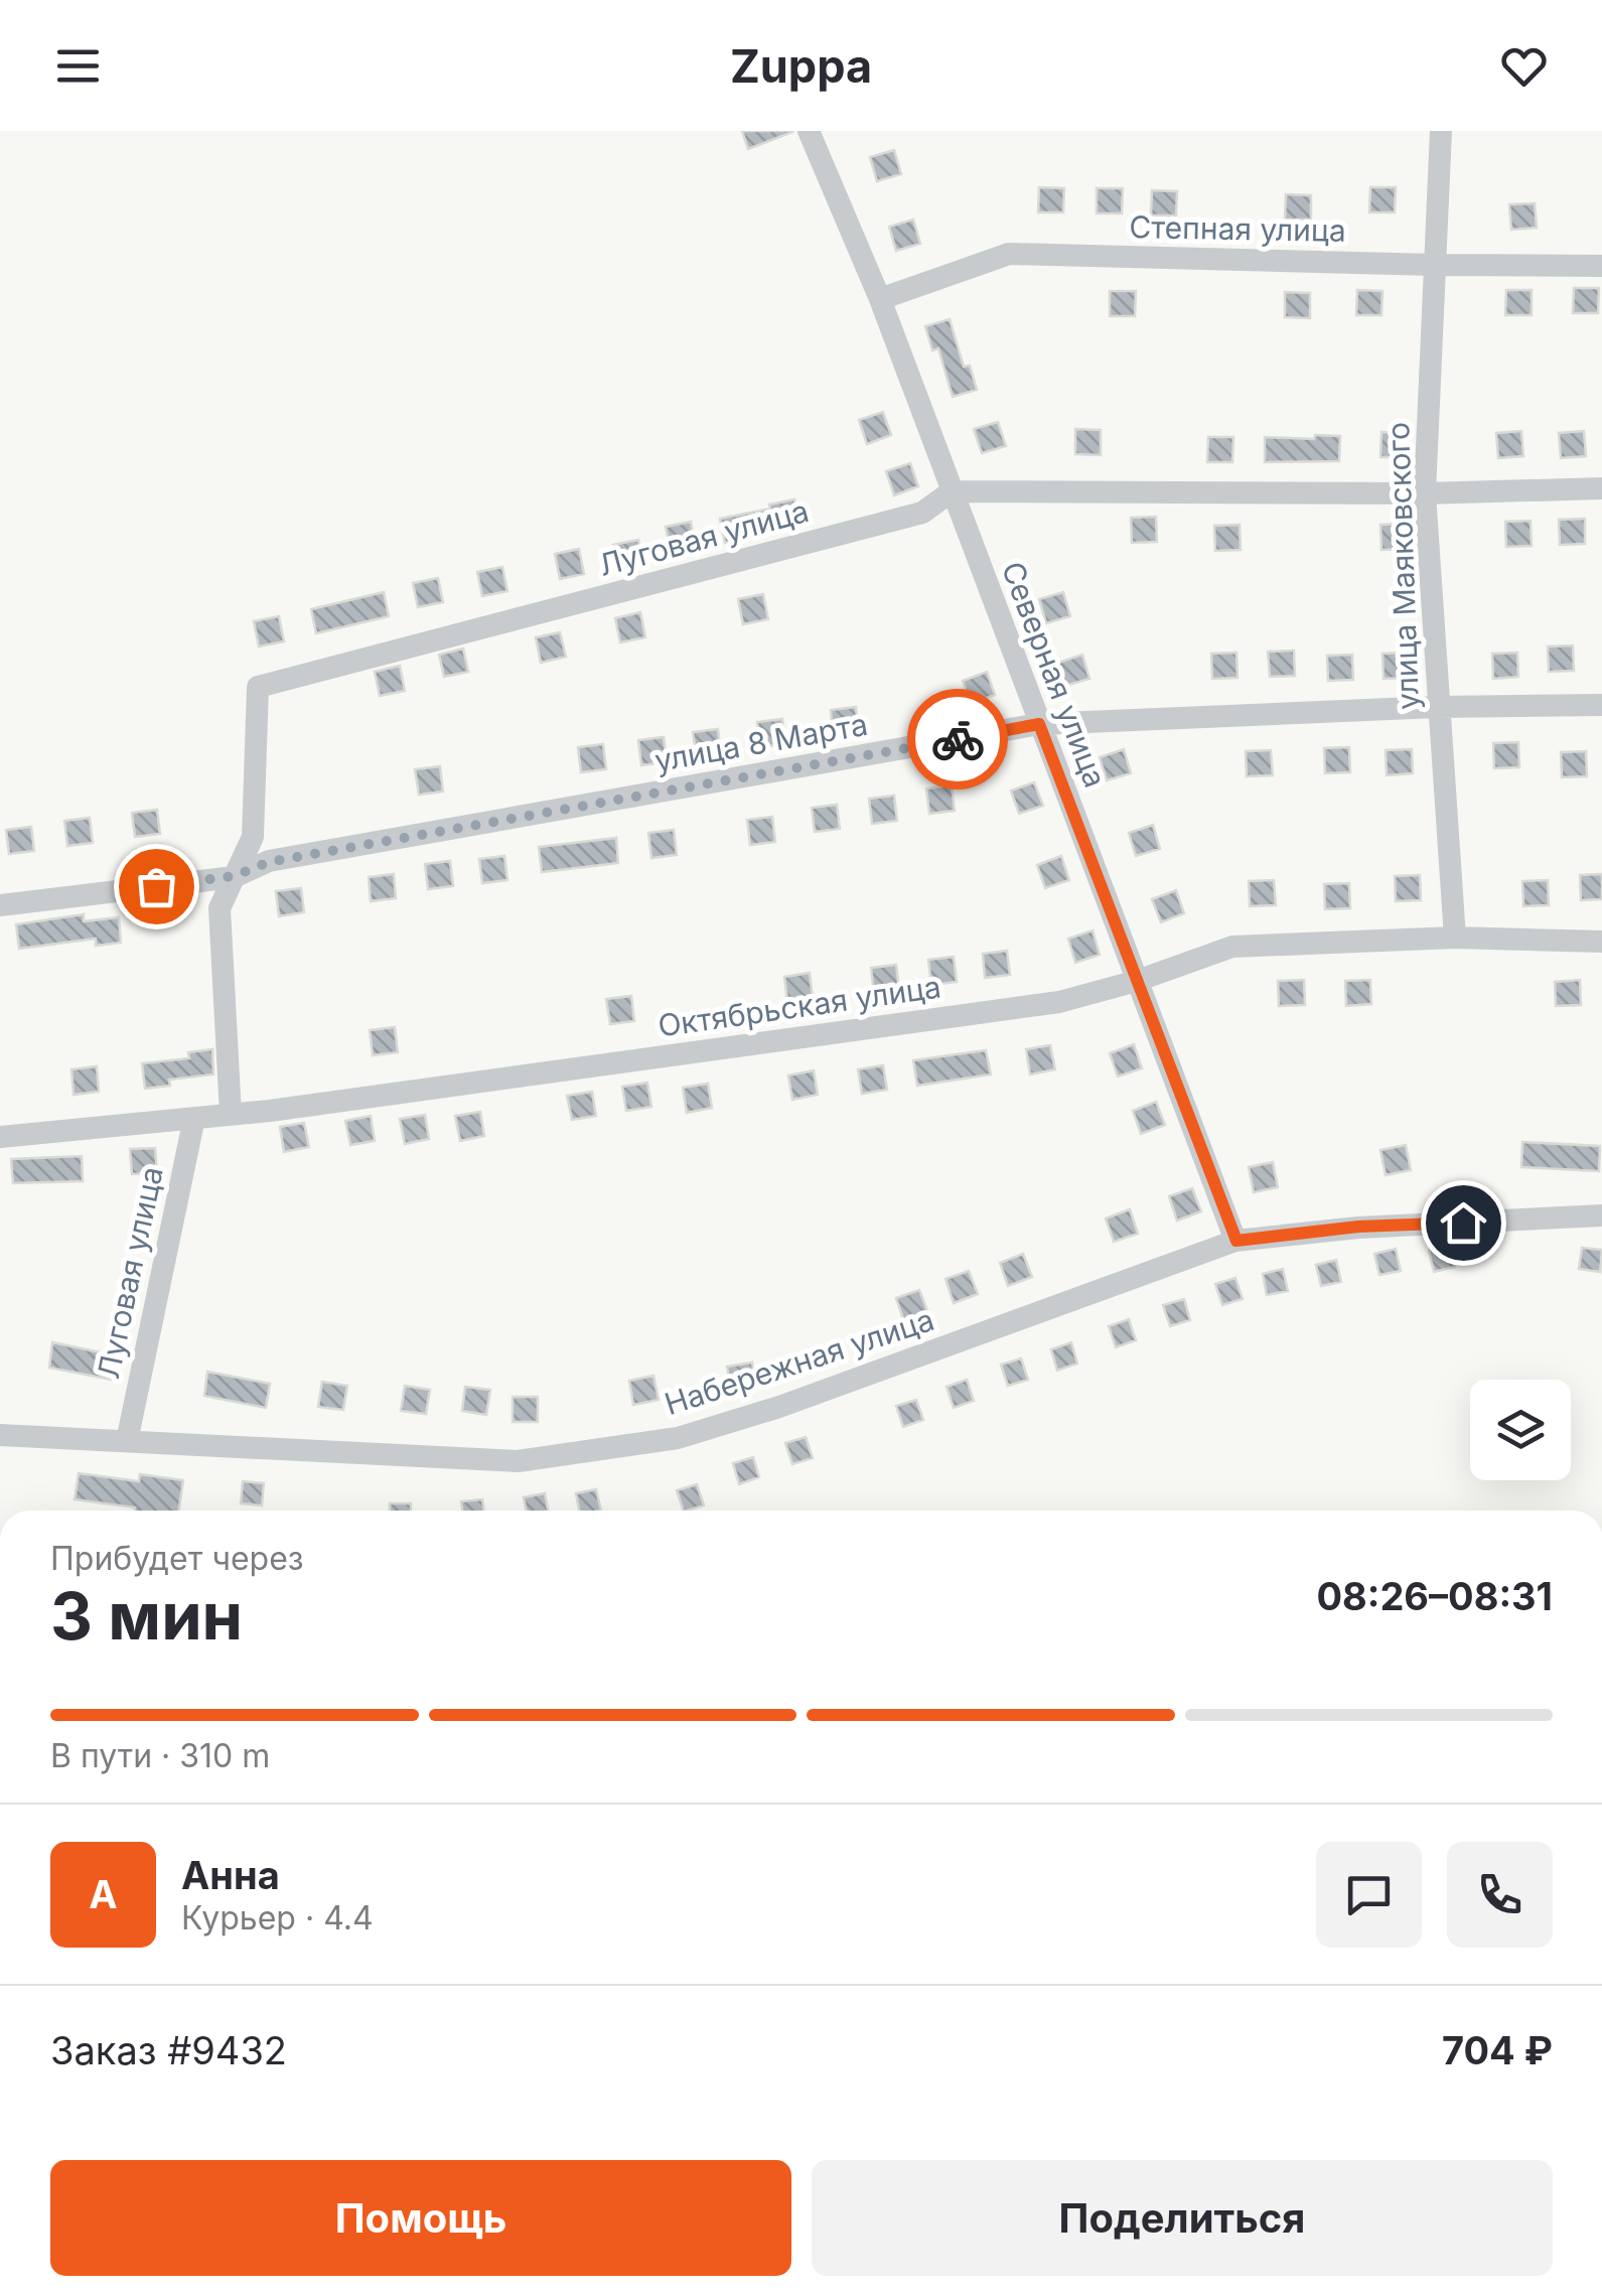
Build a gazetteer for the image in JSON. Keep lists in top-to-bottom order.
{
  "streets": {
    "street": [
      "Степная улица",
      "Луговая улица",
      "улица Маяковского",
      "Северная улица",
      "улица 8 Марта",
      "Октябрьская улица",
      "Набережная улица"
    ]
  },
  "crossings": [
    ["Степная улица", "улица Маяковского"],
    ["Степная улица", "Северная улица"],
    ["Луговая улица", "Северная улица"],
    ["Луговая улица", "улица 8 Марта"],
    ["Луговая улица", "Октябрьская улица"],
    ["Луговая улица", "Набережная улица"],
    ["улица Маяковского", "улица 8 Марта"],
    ["улица Маяковского", "Октябрьская улица"],
    ["Северная улица", "улица 8 Марта"],
    ["Северная улица", "Октябрьская улица"],
    ["Северная улица", "Набережная улица"]
  ],
  "page": {
    "header": "Zuppa",
    "heading": ["3 мин", "Прибудет через", "08:26–08:31"],
    "panel": [
      "Анна",
      "Курьер · 4.4",
      "Заказ #9432",
      "704 ₽"
    ],
    "bar": "В пути · 310 m",
    "round": "А",
    "buttons": ["Помощь", "Поделиться"]
  }
}
